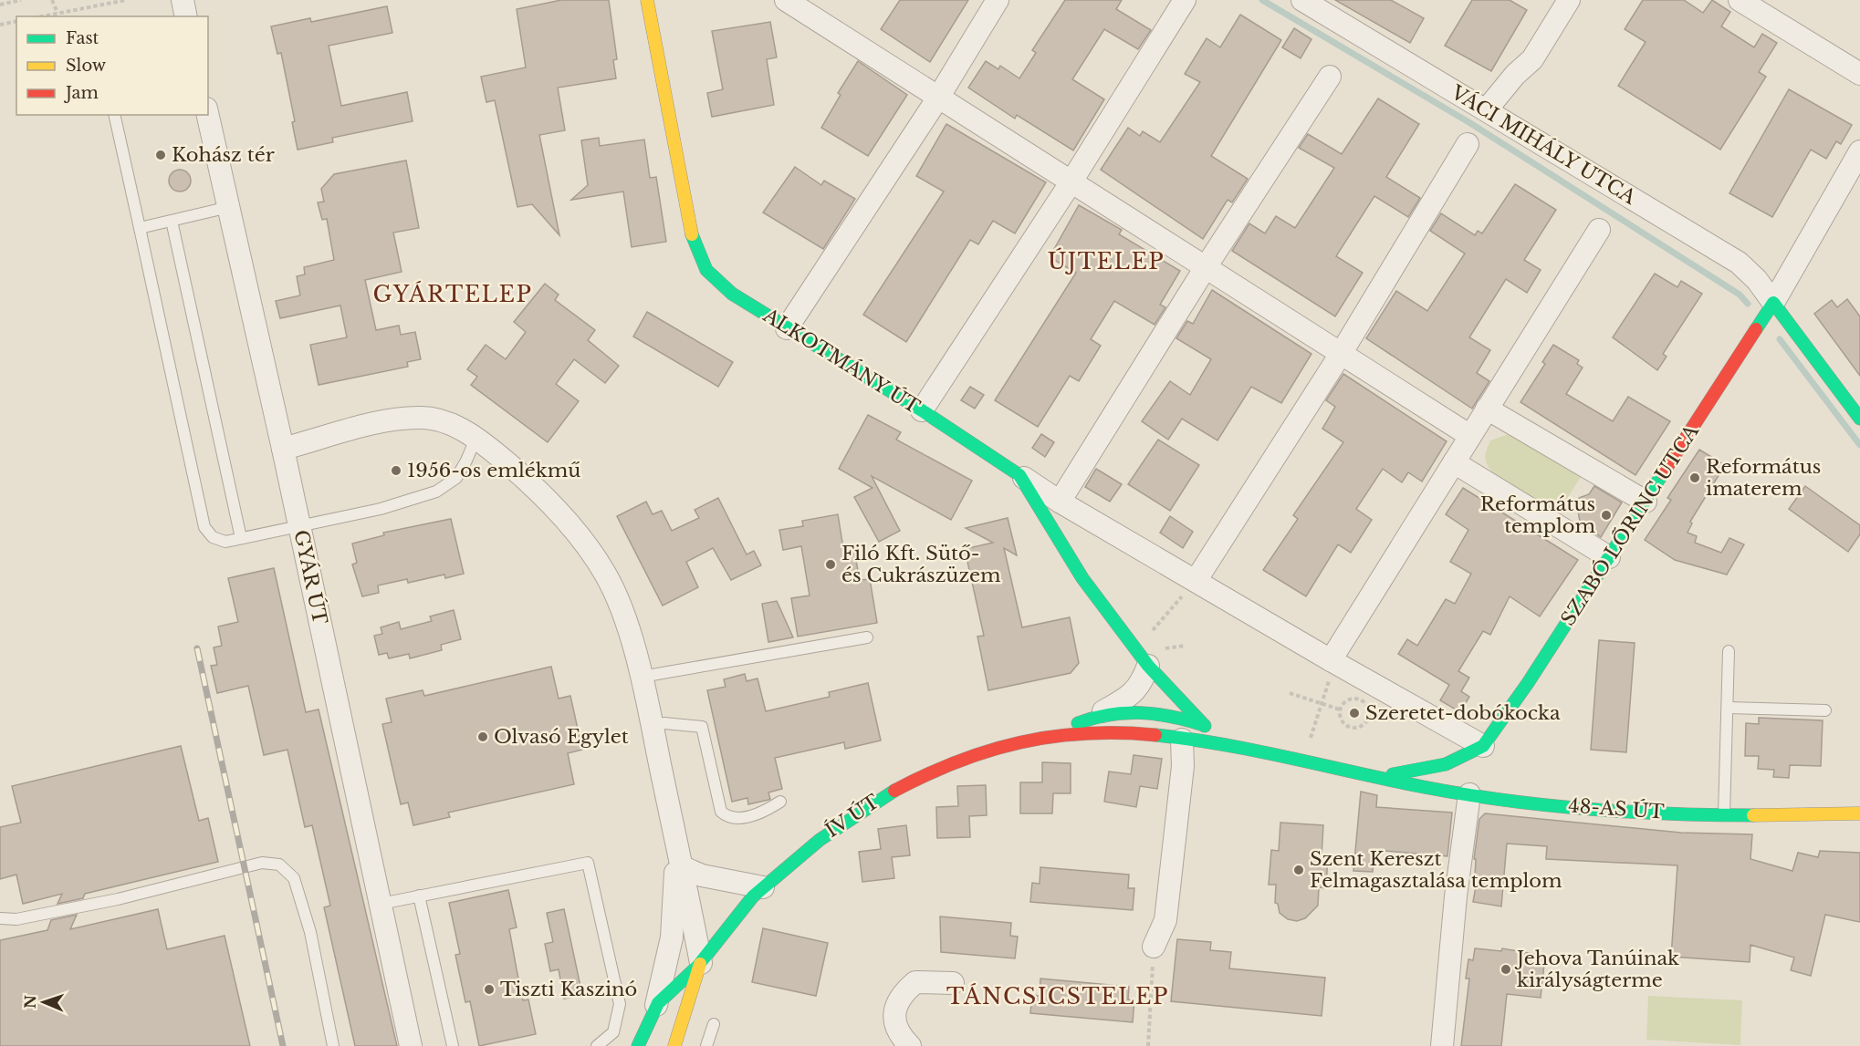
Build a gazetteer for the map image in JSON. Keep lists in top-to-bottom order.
{
  "streets": {
    "main road": [
      "ALKOTMÁNY ÚT",
      "SZABÓ LŐRINC UTCA",
      "48-AS ÚT",
      "ÍV ÚT"
    ],
    "street": ["VÁCI MIHÁLY UTCA", "GYÁR ÚT"]
  },
  "crossings": [
    ["VÁCI MIHÁLY UTCA", "SZABÓ LŐRINC UTCA"],
    ["ALKOTMÁNY ÚT", "ÍV ÚT"],
    ["SZABÓ LŐRINC UTCA", "48-AS ÚT"],
    ["SZABÓ LŐRINC UTCA", "ÍV ÚT"],
    ["48-AS ÚT", "ÍV ÚT"]
  ],
  "districts": ["ÚJTELEP", "GYÁRTELEP", "TÁNCSICSTELEP"],
  "places": [
    "Kohász tér",
    "1956-os emlékmű",
    "Református imaterem",
    "Református templom",
    "Filó Kft. Sütő- és Cukrászüzem",
    "Szeretet-dobókocka",
    "Olvasó Egylet",
    "Szent Kereszt Felmagasztalása templom",
    "Jehova Tanúinak királyságterme",
    "Tiszti Kaszinó"
  ],
  "legend": ["Fast", "Slow", "Jam"],
  "north": "left"
}
